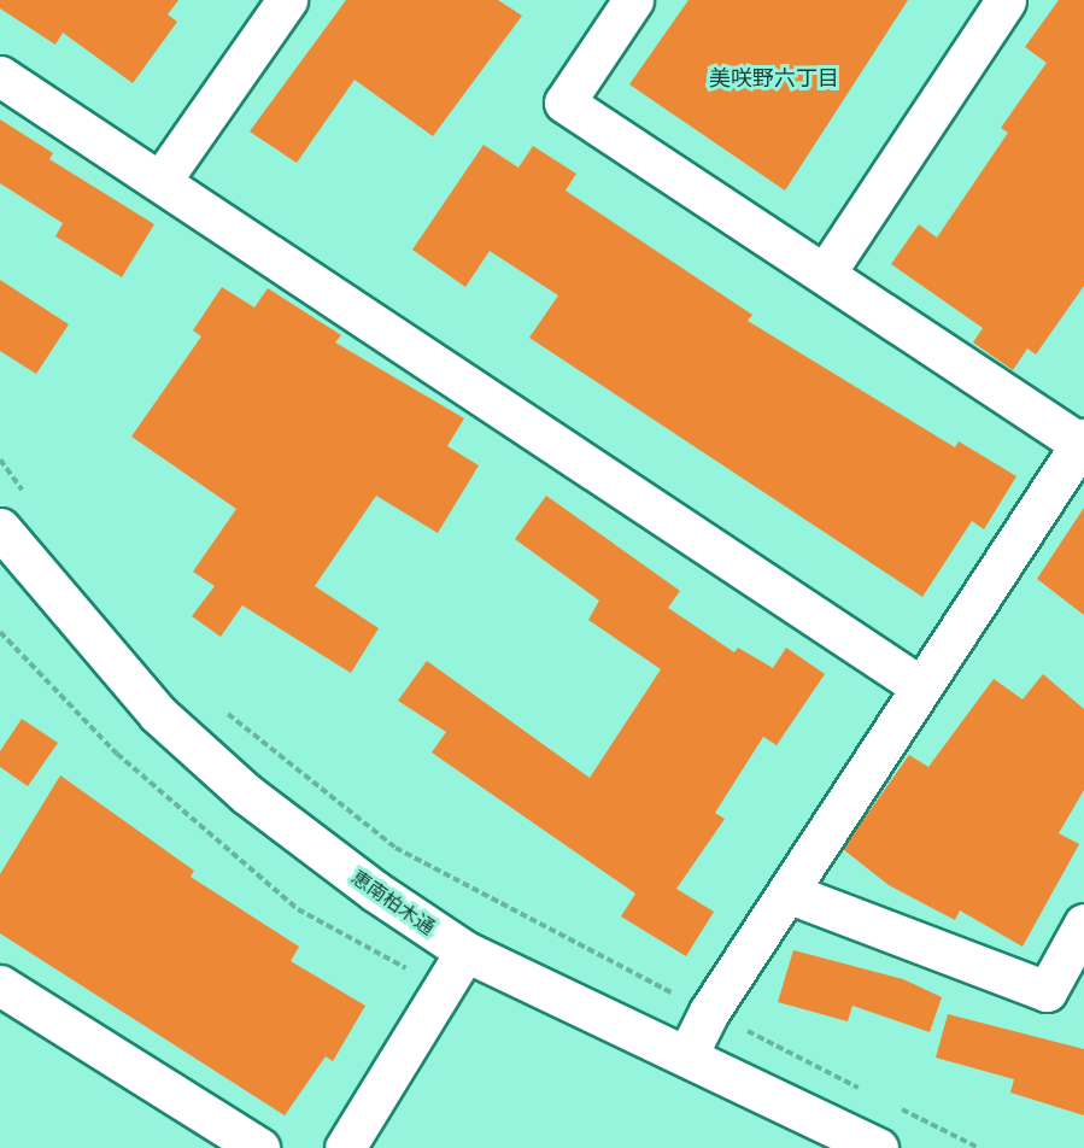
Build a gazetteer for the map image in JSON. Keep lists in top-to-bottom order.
{
  "streets": {
    "street": ["恵南柏木通"]
  },
  "districts": ["美咲野六丁目"]
}
